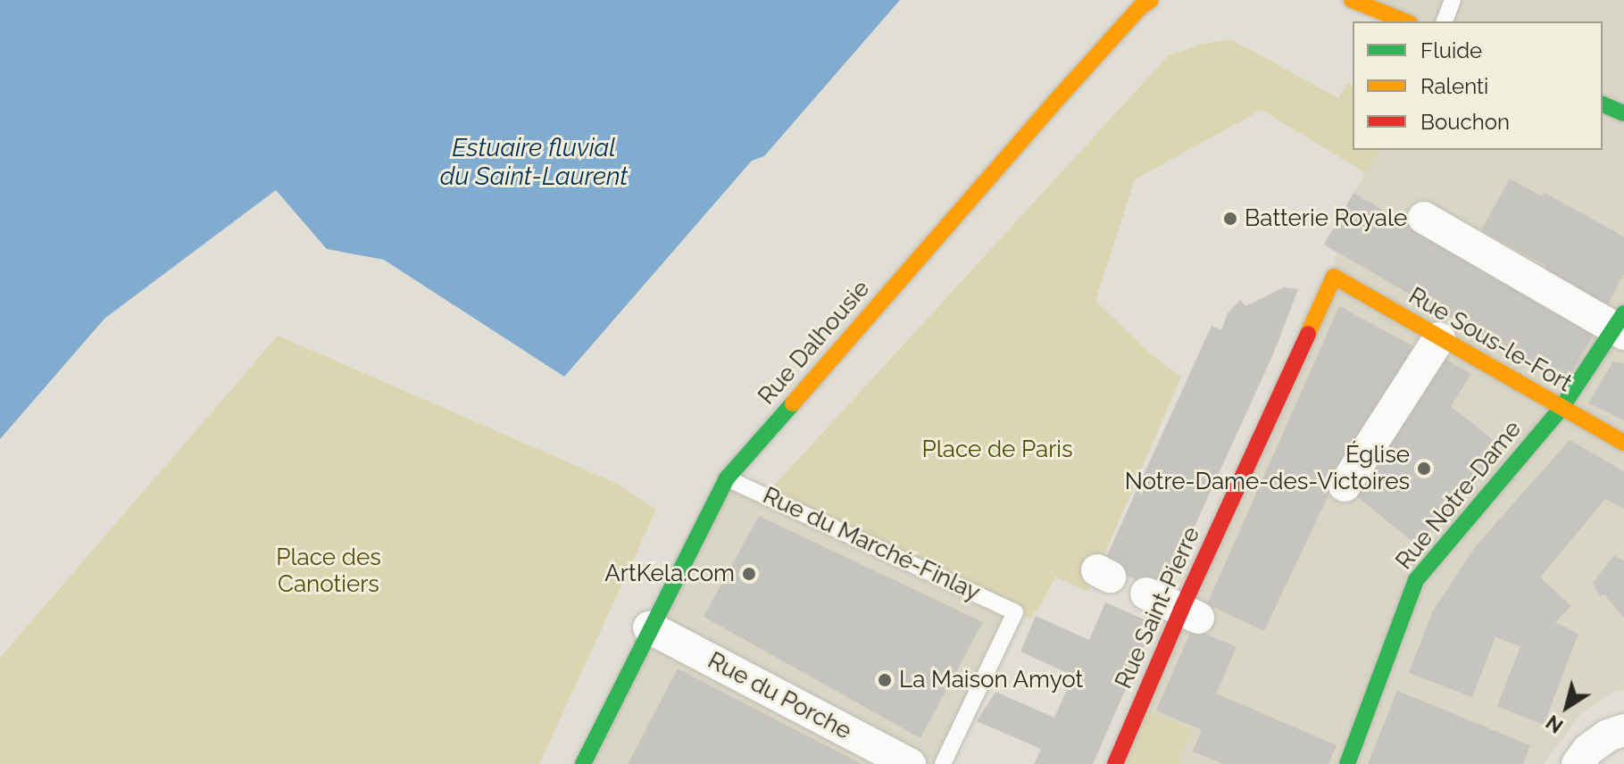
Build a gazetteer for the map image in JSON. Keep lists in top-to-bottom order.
{
  "streets": {
    "street": [
      "Rue Sous-le-Fort",
      "Rue Dalhousie",
      "Rue Notre-Dame",
      "Rue Saint-Pierre",
      "Rue du Porche"
    ],
    "lane": ["Rue du Marché-Finlay"]
  },
  "crossings": [
    ["Rue Sous-le-Fort", "Rue Notre-Dame"],
    ["Rue Sous-le-Fort", "Rue Saint-Pierre"],
    ["Rue Dalhousie", "Rue du Marché-Finlay"],
    ["Rue Dalhousie", "Rue du Porche"]
  ],
  "water": ["Estuaire fluvial du Saint-Laurent"],
  "parks": ["Place de Paris", "Place des Canotiers"],
  "places": [
    "Batterie Royale",
    "Église Notre-Dame-des-Victoires",
    "ArtKela.com",
    "La Maison Amyot"
  ],
  "legend": ["Fluide", "Ralenti", "Bouchon"],
  "north": "bottom left"
}
